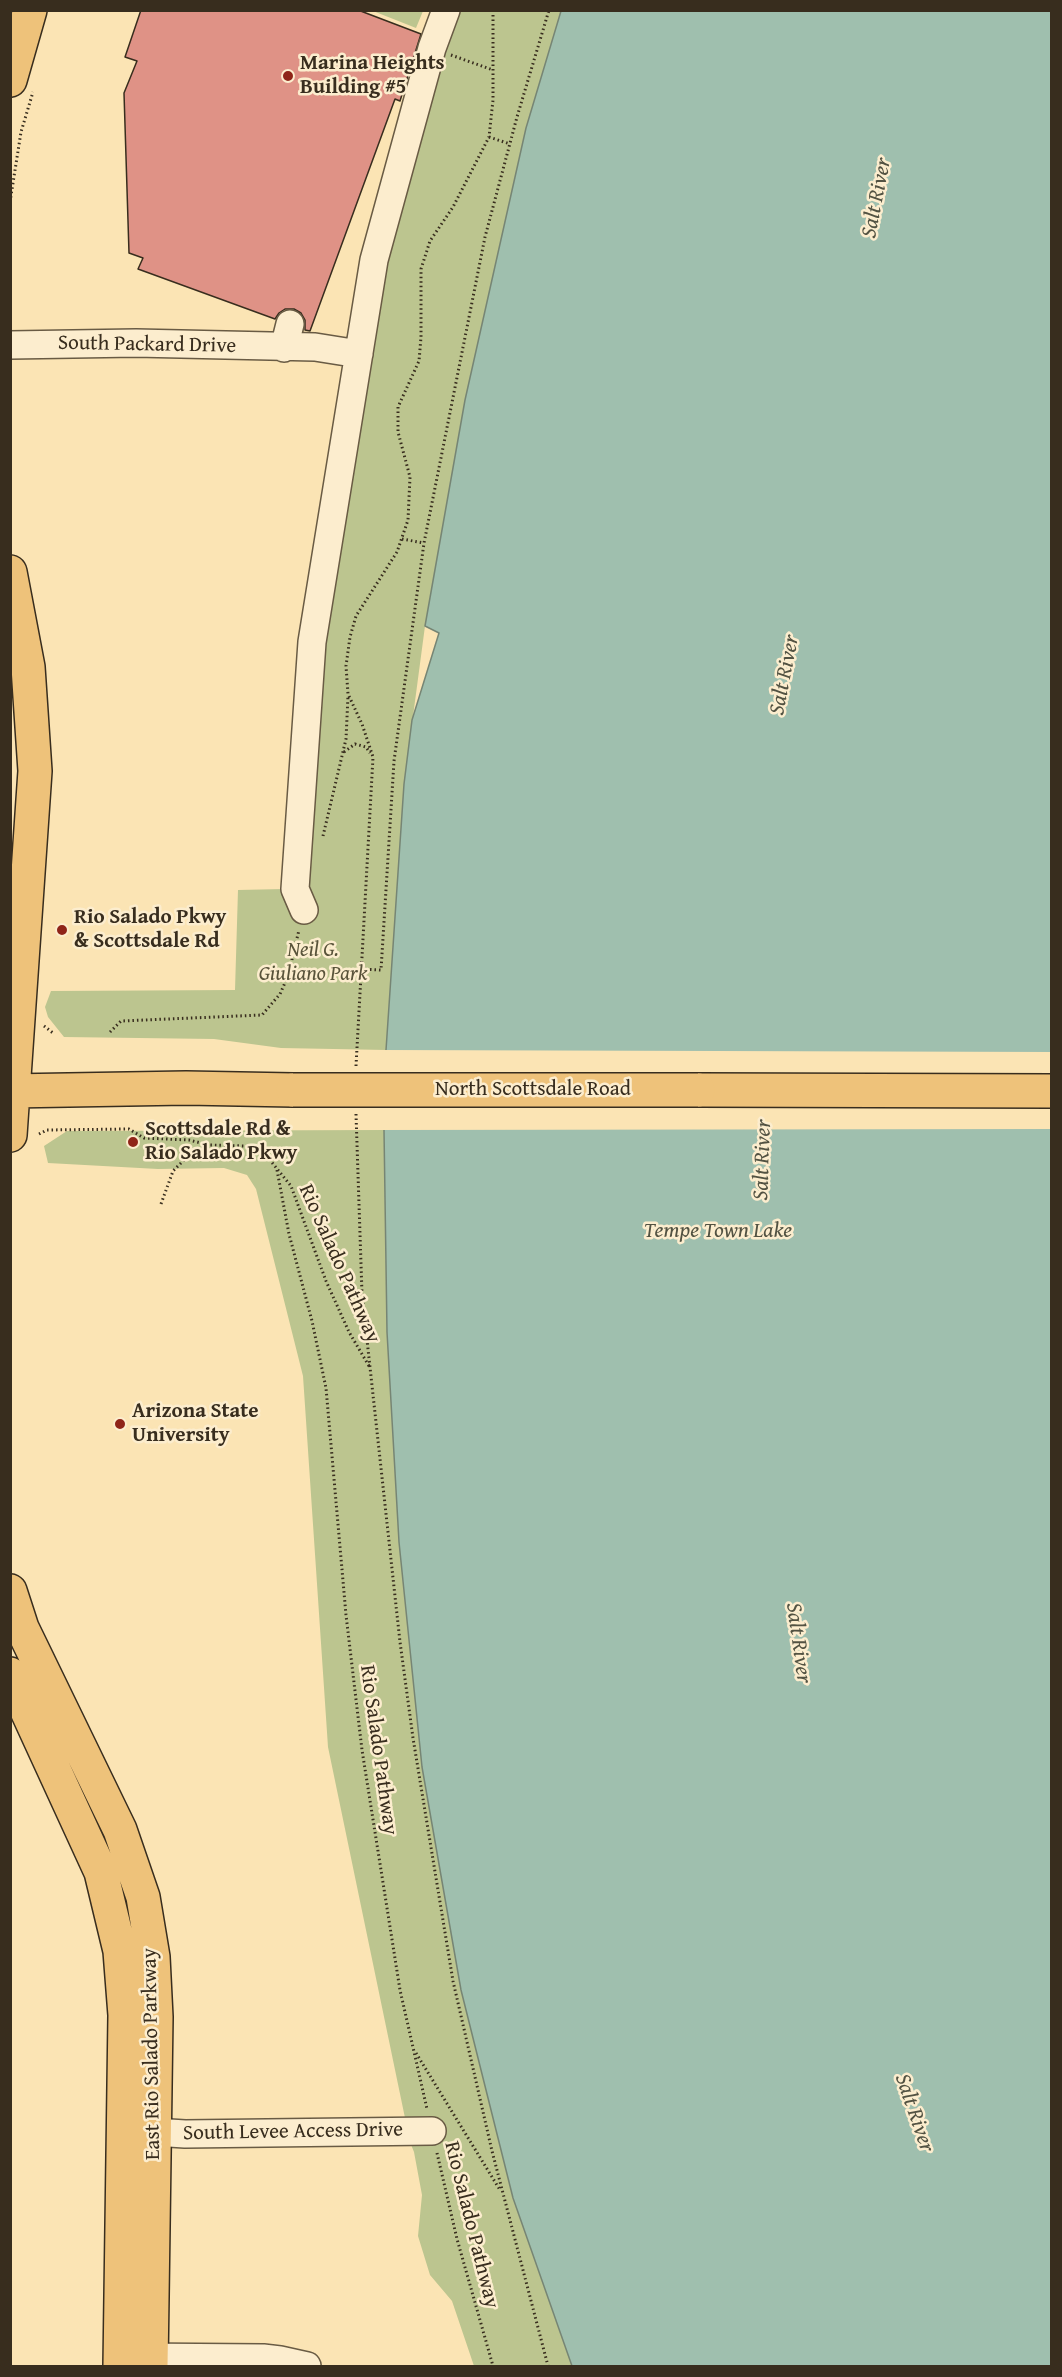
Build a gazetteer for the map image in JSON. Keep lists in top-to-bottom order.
{
  "streets": {
    "main road": ["North Scottsdale Road", "East Rio Salado Parkway"],
    "street": ["South Packard Drive", "South Levee Access Drive"],
    "path": ["Rio Salado Pathway"]
  },
  "crossings": [
    ["Rio Salado Pathway", "South Levee Access Drive"],
    ["East Rio Salado Parkway", "South Levee Access Drive"]
  ],
  "water": ["Salt River", "Tempe Town Lake"],
  "parks": ["Neil G. Giuliano Park"],
  "places": [
    "Marina Heights Building #5",
    "Rio Salado Pkwy & Scottsdale Rd",
    "Scottsdale Rd & Rio Salado Pkwy",
    "Arizona State University"
  ]
}
